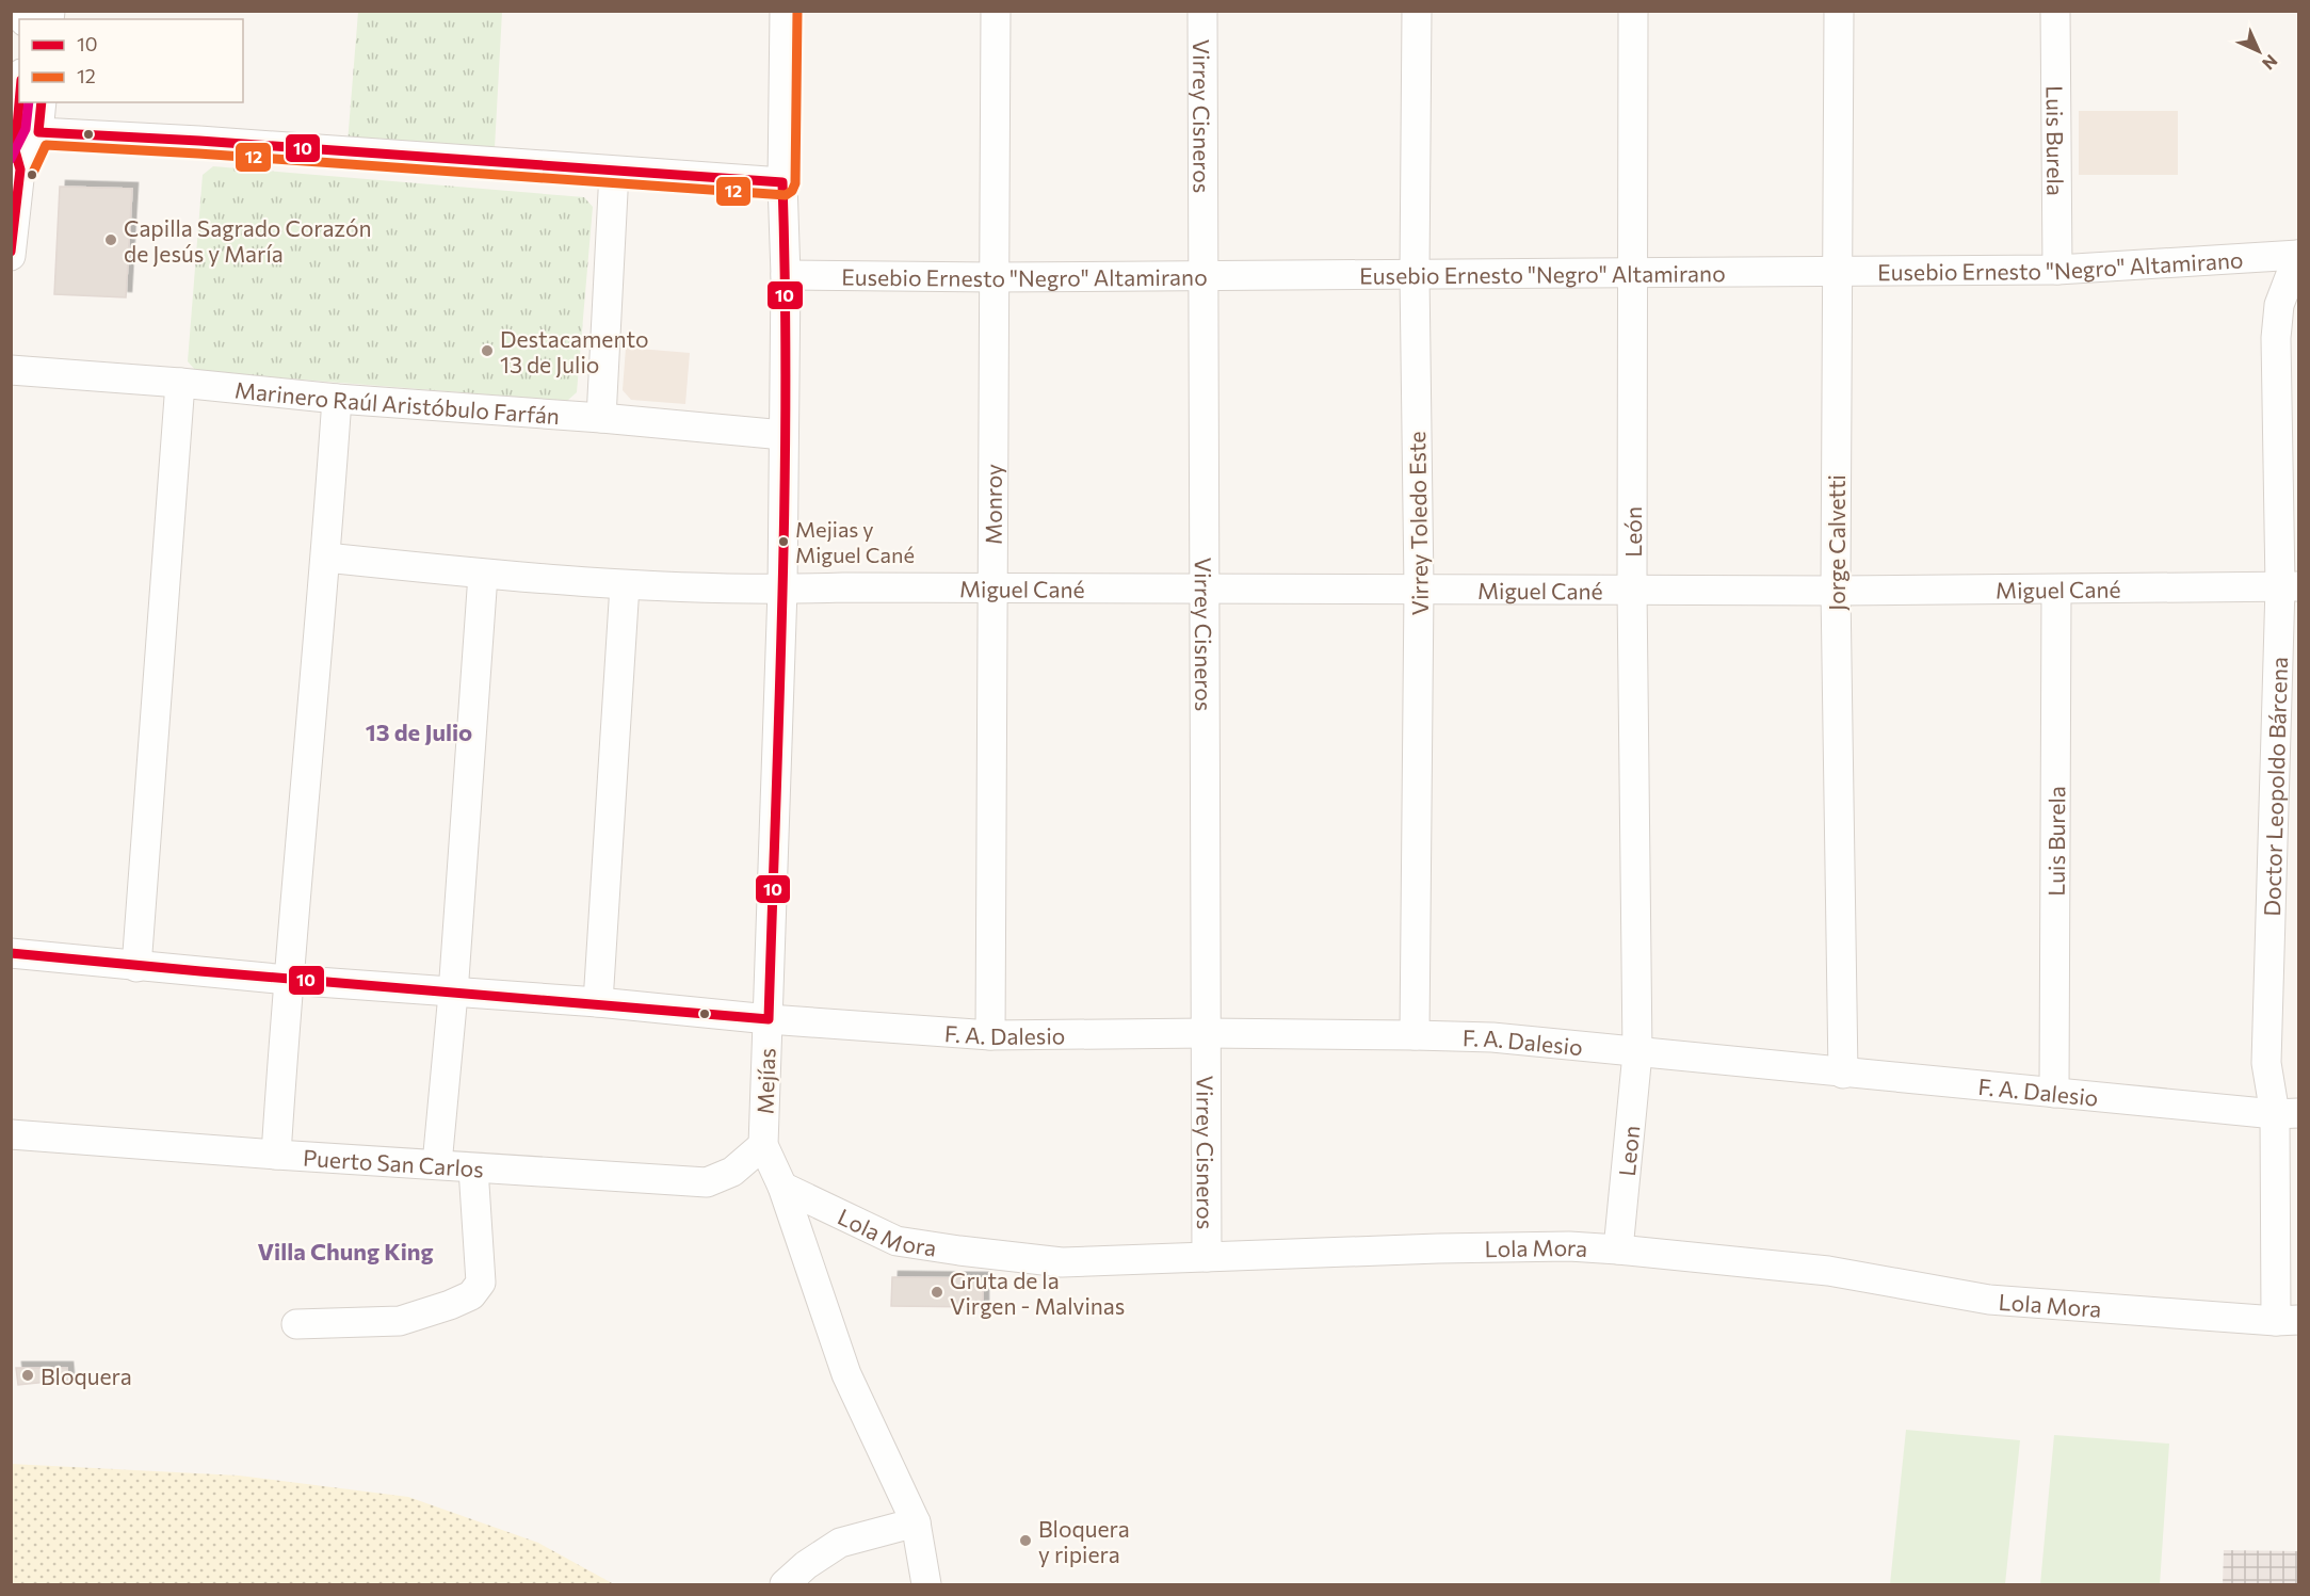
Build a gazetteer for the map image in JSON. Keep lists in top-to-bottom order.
{
  "streets": {
    "street": [
      "Virrey Cisneros",
      "Luis Burela",
      "Eusebio Ernesto \"Negro\" Altamirano",
      "Marinero Raúl Aristóbulo Farfán",
      "Monroy",
      "Virrey Toledo Este",
      "León",
      "Jorge Calvetti",
      "Miguel Cané",
      "Doctor Leopoldo Bárcena",
      "F. A. Dalesio",
      "Mejías",
      "Leon",
      "Puerto San Carlos",
      "Lola Mora"
    ]
  },
  "crossings": [
    ["Virrey Cisneros", "Eusebio Ernesto \"Negro\" Altamirano"],
    ["Virrey Cisneros", "Miguel Cané"],
    ["Virrey Cisneros", "F. A. Dalesio"],
    ["Virrey Cisneros", "Lola Mora"],
    ["Luis Burela", "Eusebio Ernesto \"Negro\" Altamirano"],
    ["Luis Burela", "Miguel Cané"],
    ["Luis Burela", "F. A. Dalesio"],
    ["Eusebio Ernesto \"Negro\" Altamirano", "Monroy"],
    ["Eusebio Ernesto \"Negro\" Altamirano", "Virrey Toledo Este"],
    ["Eusebio Ernesto \"Negro\" Altamirano", "León"],
    ["Eusebio Ernesto \"Negro\" Altamirano", "Jorge Calvetti"],
    ["Eusebio Ernesto \"Negro\" Altamirano", "Doctor Leopoldo Bárcena"],
    ["Eusebio Ernesto \"Negro\" Altamirano", "Mejías"],
    ["Marinero Raúl Aristóbulo Farfán", "Mejías"],
    ["Monroy", "Miguel Cané"],
    ["Monroy", "F. A. Dalesio"],
    ["Virrey Toledo Este", "Miguel Cané"],
    ["Virrey Toledo Este", "F. A. Dalesio"],
    ["León", "Miguel Cané"],
    ["León", "F. A. Dalesio"],
    ["León", "Leon"],
    ["Jorge Calvetti", "Miguel Cané"],
    ["Jorge Calvetti", "F. A. Dalesio"],
    ["Miguel Cané", "Doctor Leopoldo Bárcena"],
    ["Miguel Cané", "Mejías"],
    ["Doctor Leopoldo Bárcena", "F. A. Dalesio"],
    ["Doctor Leopoldo Bárcena", "Lola Mora"],
    ["F. A. Dalesio", "Mejías"],
    ["F. A. Dalesio", "Leon"],
    ["Mejías", "Puerto San Carlos"],
    ["Mejías", "Lola Mora"],
    ["Leon", "Lola Mora"]
  ],
  "districts": ["13 de Julio", "Villa Chung King"],
  "places": [
    "Capilla Sagrado Corazón de Jesús y María",
    "Destacamento 13 de Julio",
    "Mejias y Miguel Cané",
    "Gruta de la Virgen - Malvinas",
    "Bloquera",
    "Bloquera y ripiera"
  ],
  "lines": ["transit line 12", "transit line 10"],
  "legend": ["10", "12"],
  "north": "bottom right"
}
